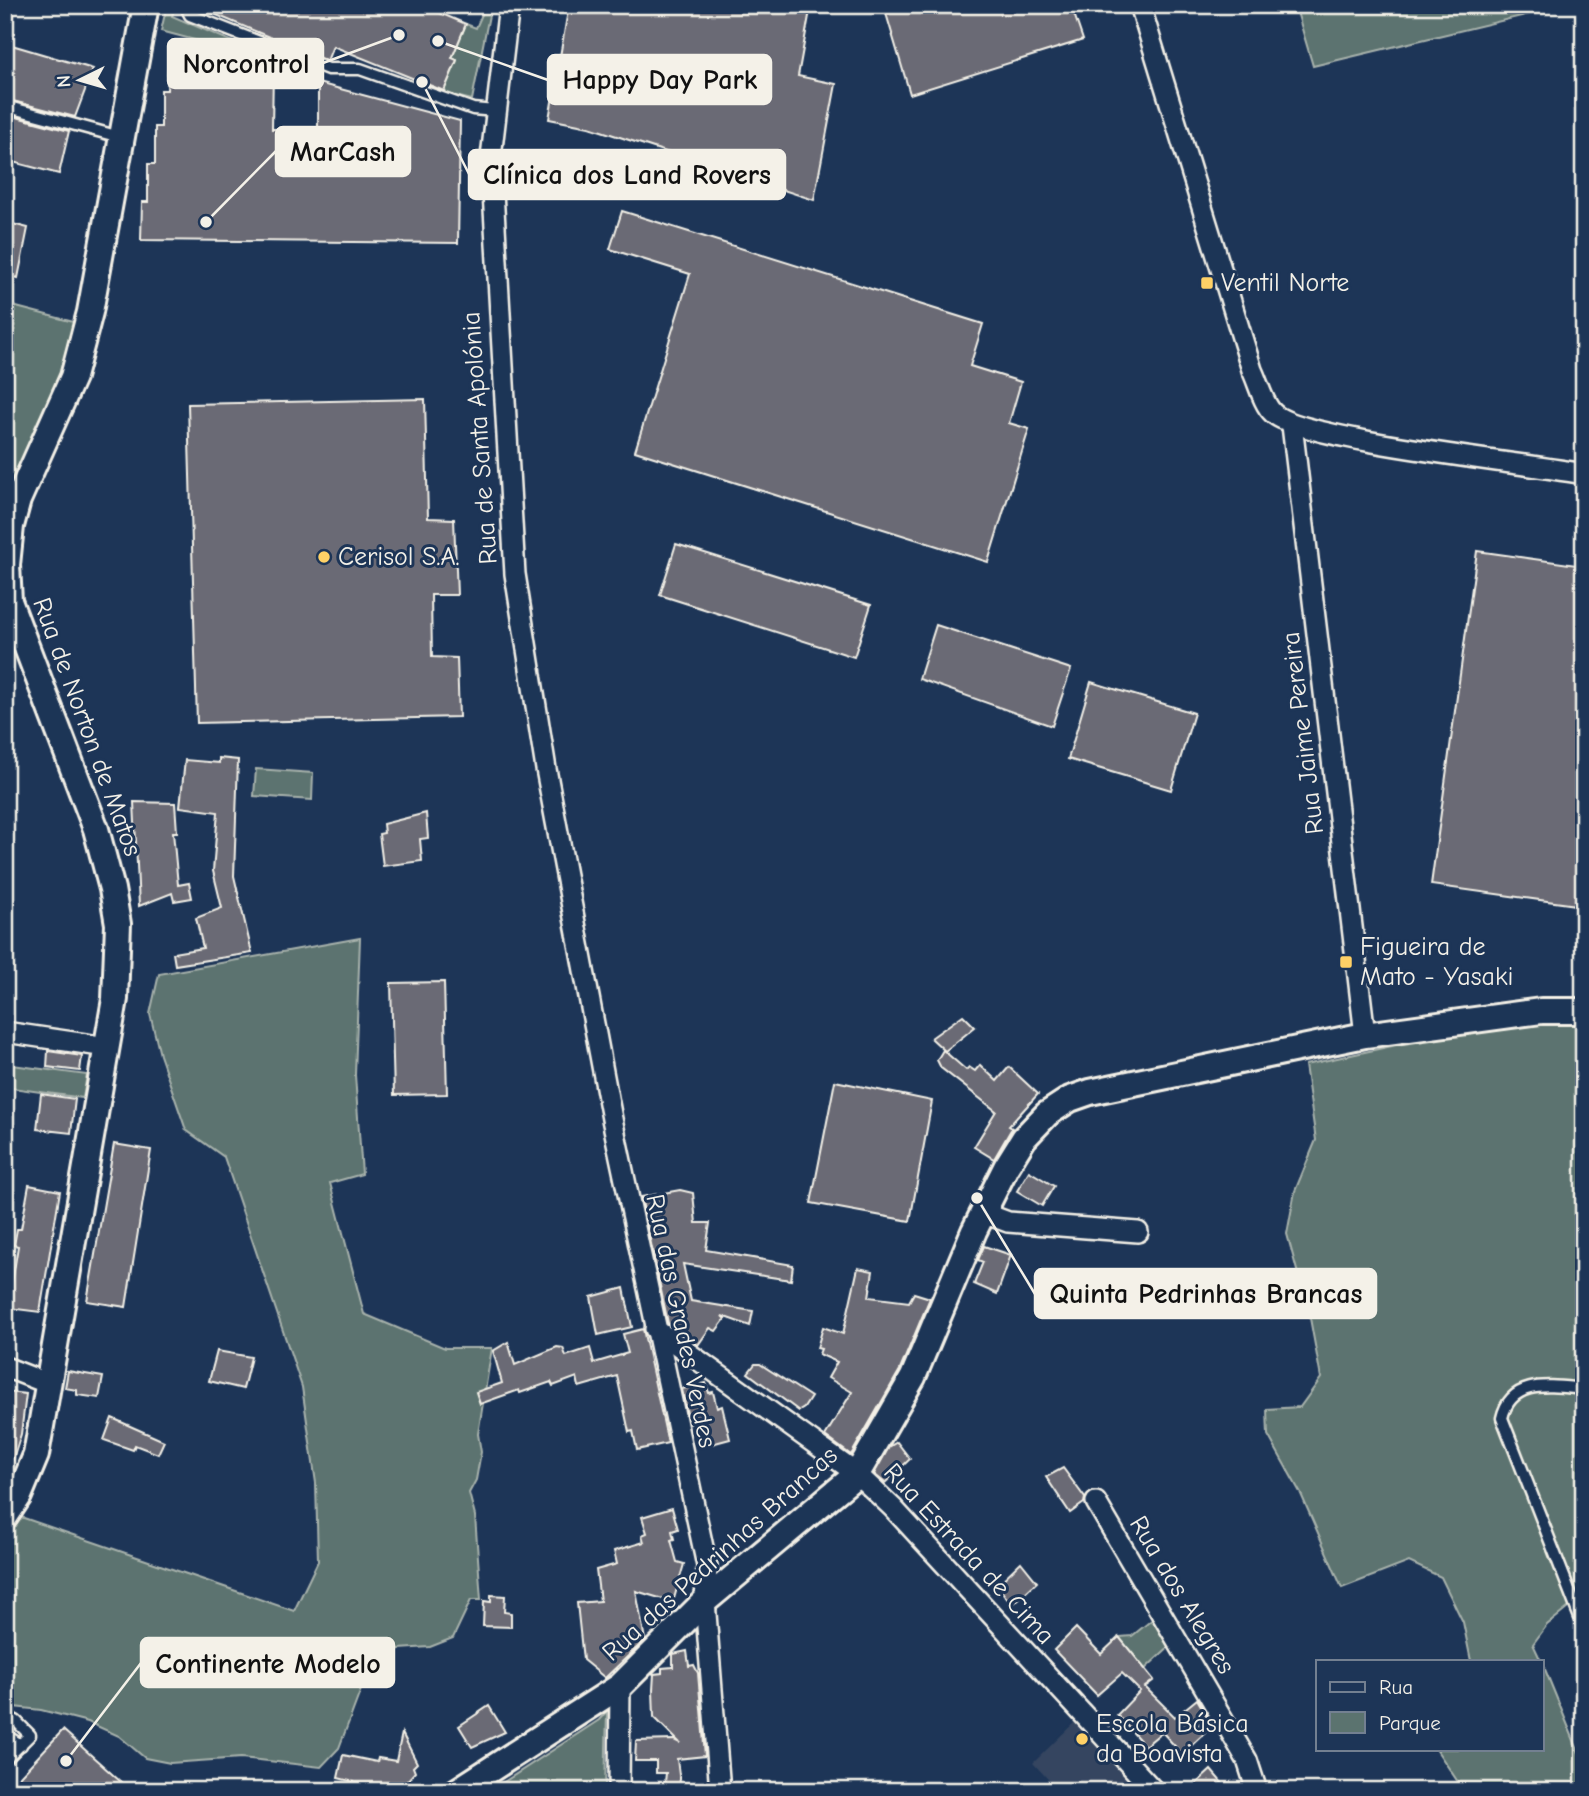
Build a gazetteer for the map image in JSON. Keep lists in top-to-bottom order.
{
  "streets": {
    "street": [
      "Rua de Santa Apolónia",
      "Rua de Norton de Matos",
      "Rua Jaime Pereira",
      "Rua das Grades Verdes",
      "Rua das Pedrinhas Brancas",
      "Rua Estrada de Cima",
      "Rua dos Alegres"
    ]
  },
  "crossings": [
    ["Rua de Santa Apolónia", "Rua das Grades Verdes"],
    ["Rua Jaime Pereira", "Rua das Pedrinhas Brancas"],
    ["Rua das Grades Verdes", "Rua das Pedrinhas Brancas"],
    ["Rua das Grades Verdes", "Rua Estrada de Cima"],
    ["Rua das Pedrinhas Brancas", "Rua Estrada de Cima"]
  ],
  "places": {
    "other": [
      "Norcontrol",
      "Happy Day Park",
      "Clínica dos Land Rovers",
      "MarCash",
      "Cerisol S.A.",
      "Quinta Pedrinhas Brancas",
      "Escola Básica da Boavista",
      "Continente Modelo"
    ],
    "transit": ["Ventil Norte", "Figueira de Mato - Yasaki"]
  },
  "legend": ["Rua", "Parque"],
  "north": "left"
}
